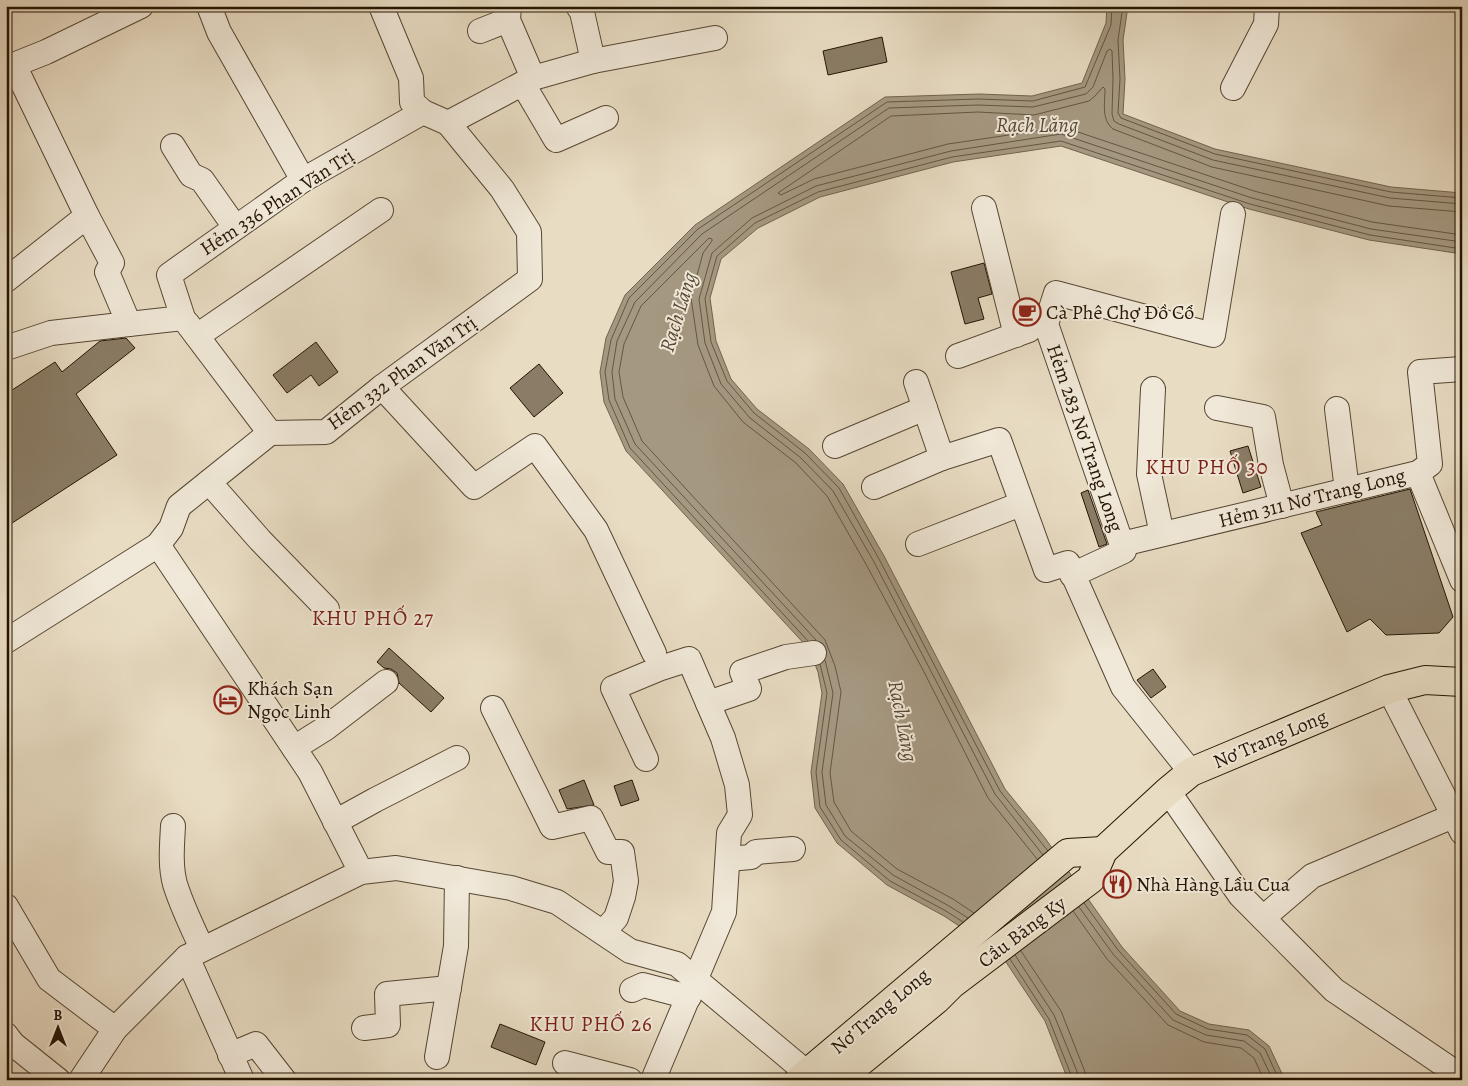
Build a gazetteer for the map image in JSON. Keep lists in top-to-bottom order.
{
  "streets": {
    "main road": ["Nơ Trang Long", "Cầu Băng Ky"],
    "street": [
      "Hẻm 336 Phan Văn Trị",
      "Hẻm 332 Phan Văn Trị",
      "Hẻm 283 Nơ Trang Long",
      "Hẻm 311 Nơ Trang Long"
    ]
  },
  "crossings": [
    ["Hẻm 283 Nơ Trang Long", "Hẻm 311 Nơ Trang Long"],
    ["Nơ Trang Long", "Cầu Băng Ky"]
  ],
  "districts": ["KHU PHỐ 30", "KHU PHỐ 27", "KHU PHỐ 26"],
  "water": ["Rạch Lăng"],
  "places": {
    "cafe": ["Cà Phê Chợ Đồ Cổ"],
    "hotel": ["Khách Sạn Ngọc Linh"],
    "restaurant": ["Nhà Hàng Lẩu Cua"]
  },
  "north": "top"
}
